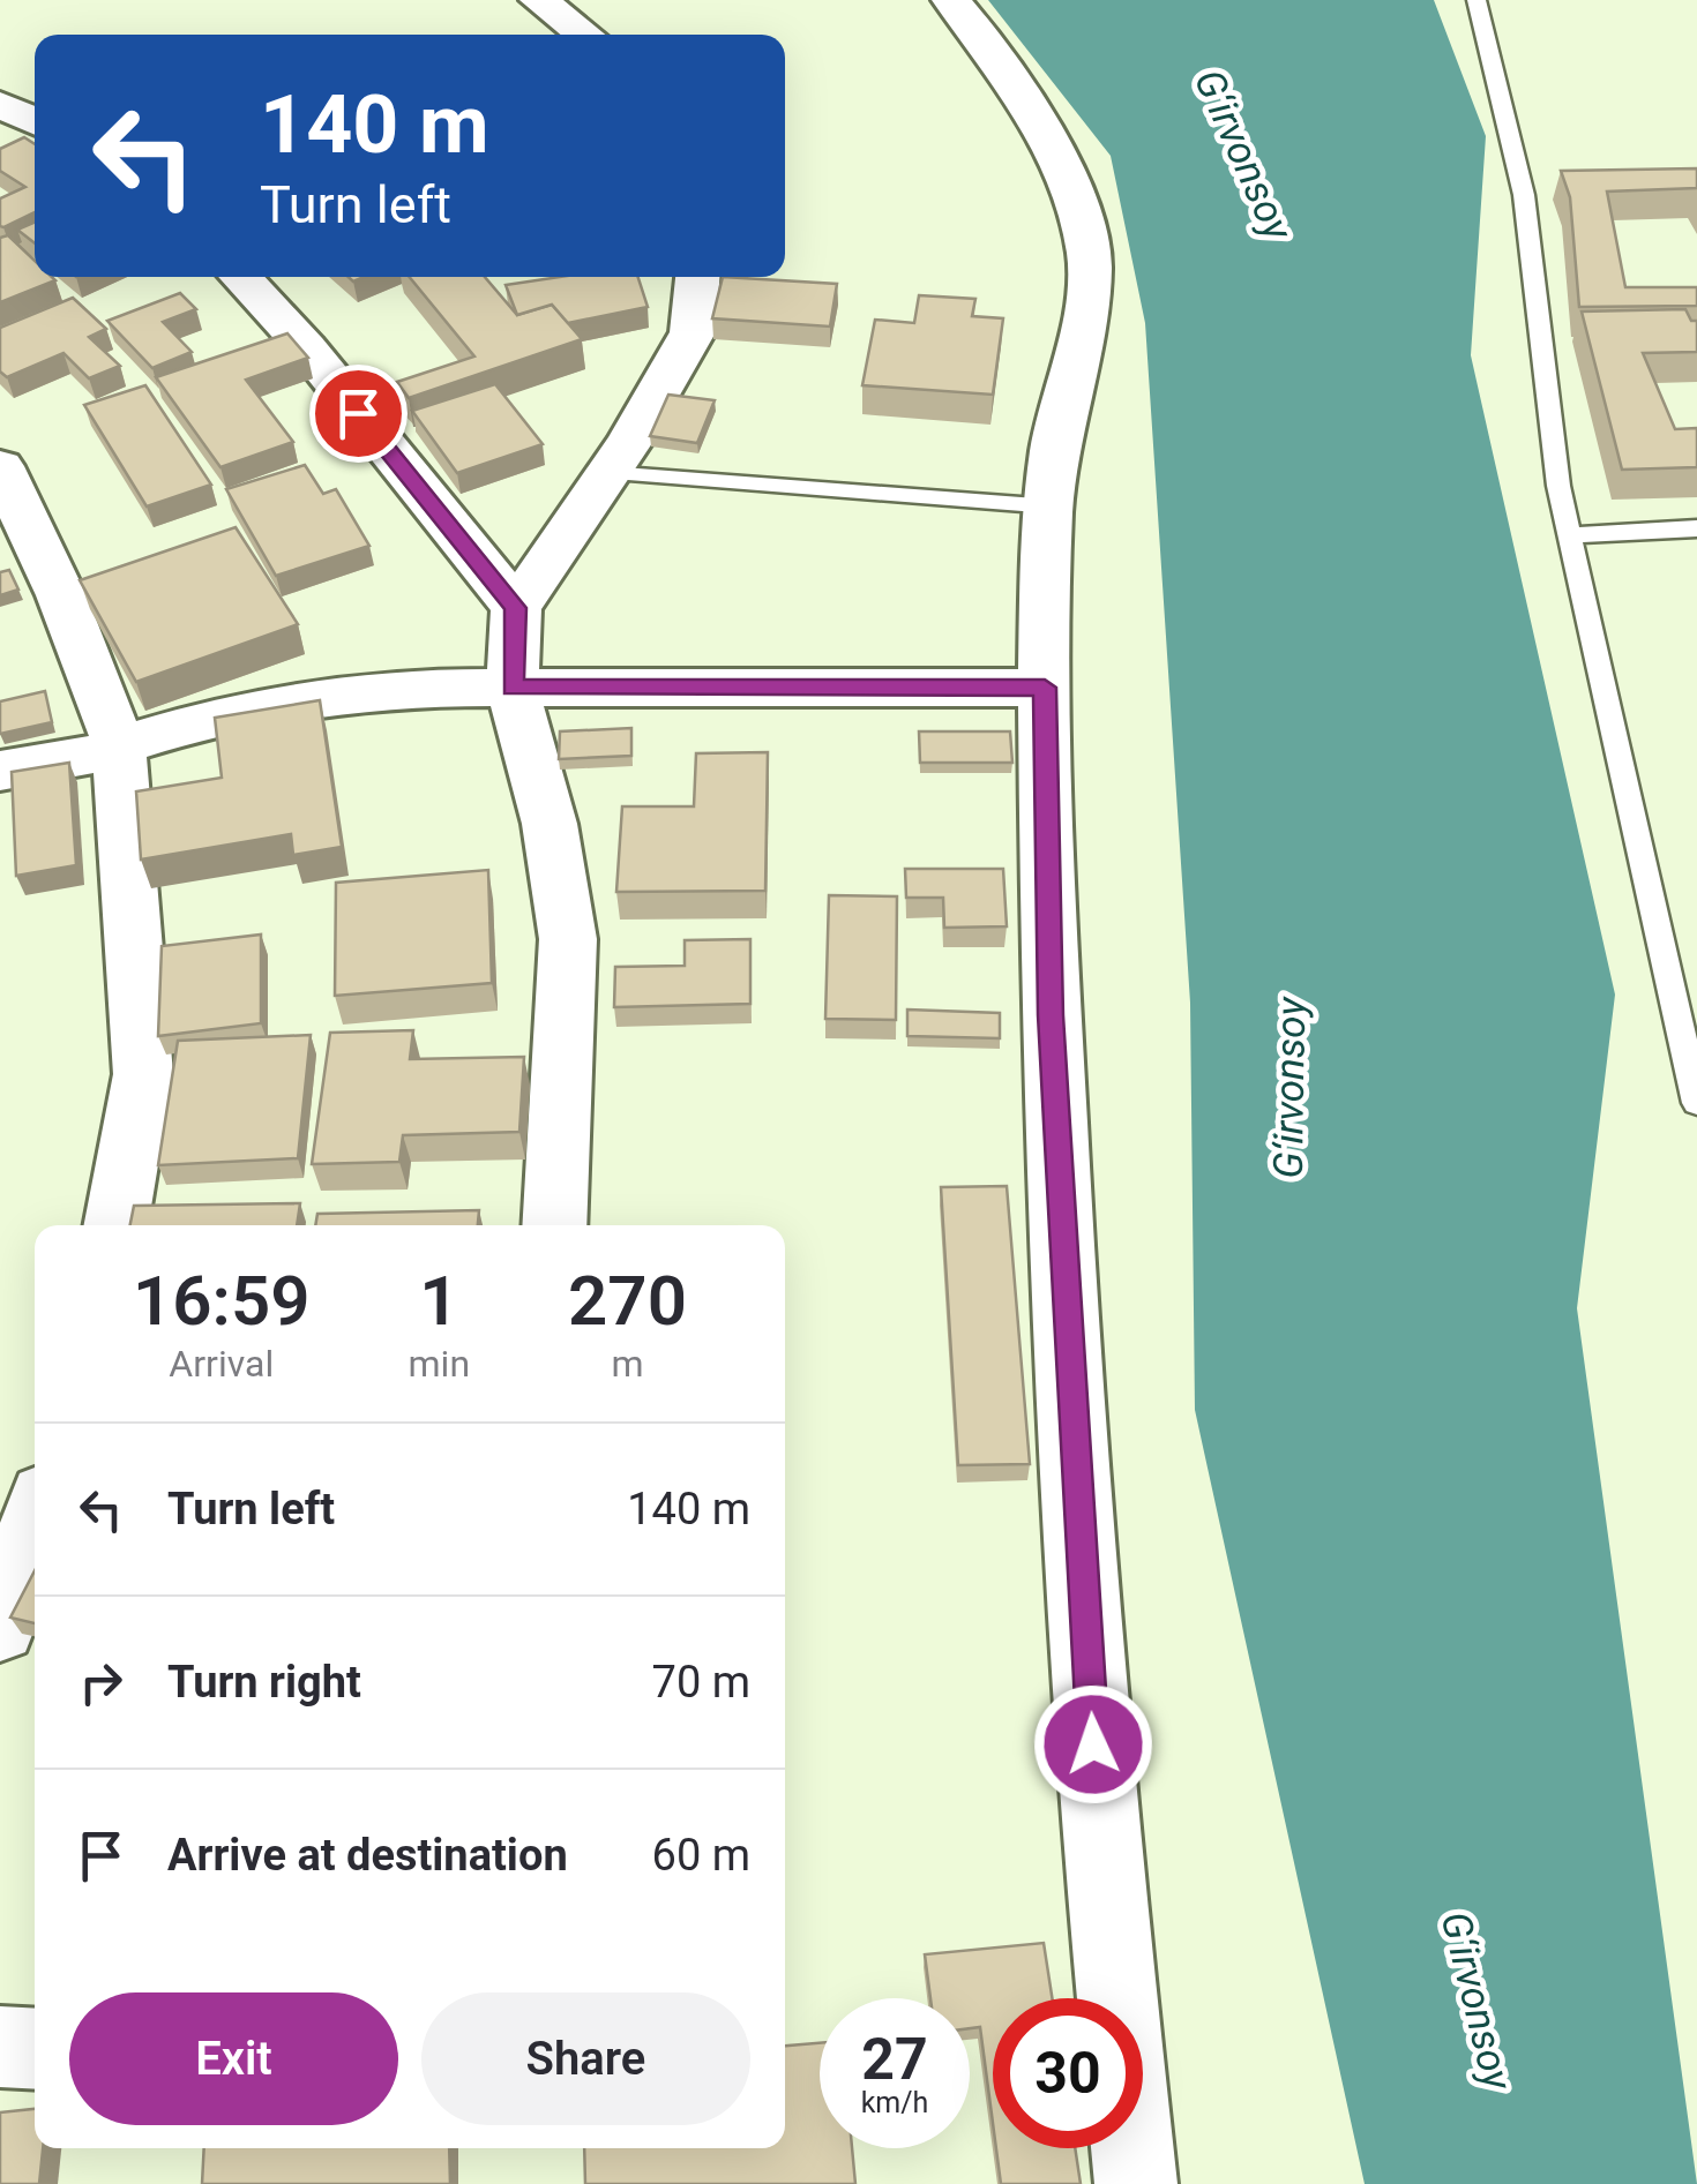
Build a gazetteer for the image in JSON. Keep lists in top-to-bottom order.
{
  "water": ["G‘irvonsoy"],
  "page": {
    "turn": ["140 m", "Turn left"],
    "eta": [
      "16:59",
      "Arrival",
      "1",
      "min",
      "270",
      "m"
    ],
    "list": [
      {
        "name": "Turn left",
        "value": "140 m"
      },
      {
        "name": "Turn right",
        "value": "70 m"
      },
      {
        "name": "Arrive at destination",
        "value": "60 m"
      }
    ],
    "buttons": ["Exit", "Share"],
    "speed": "27 km/h",
    "limit": "30"
  }
}
